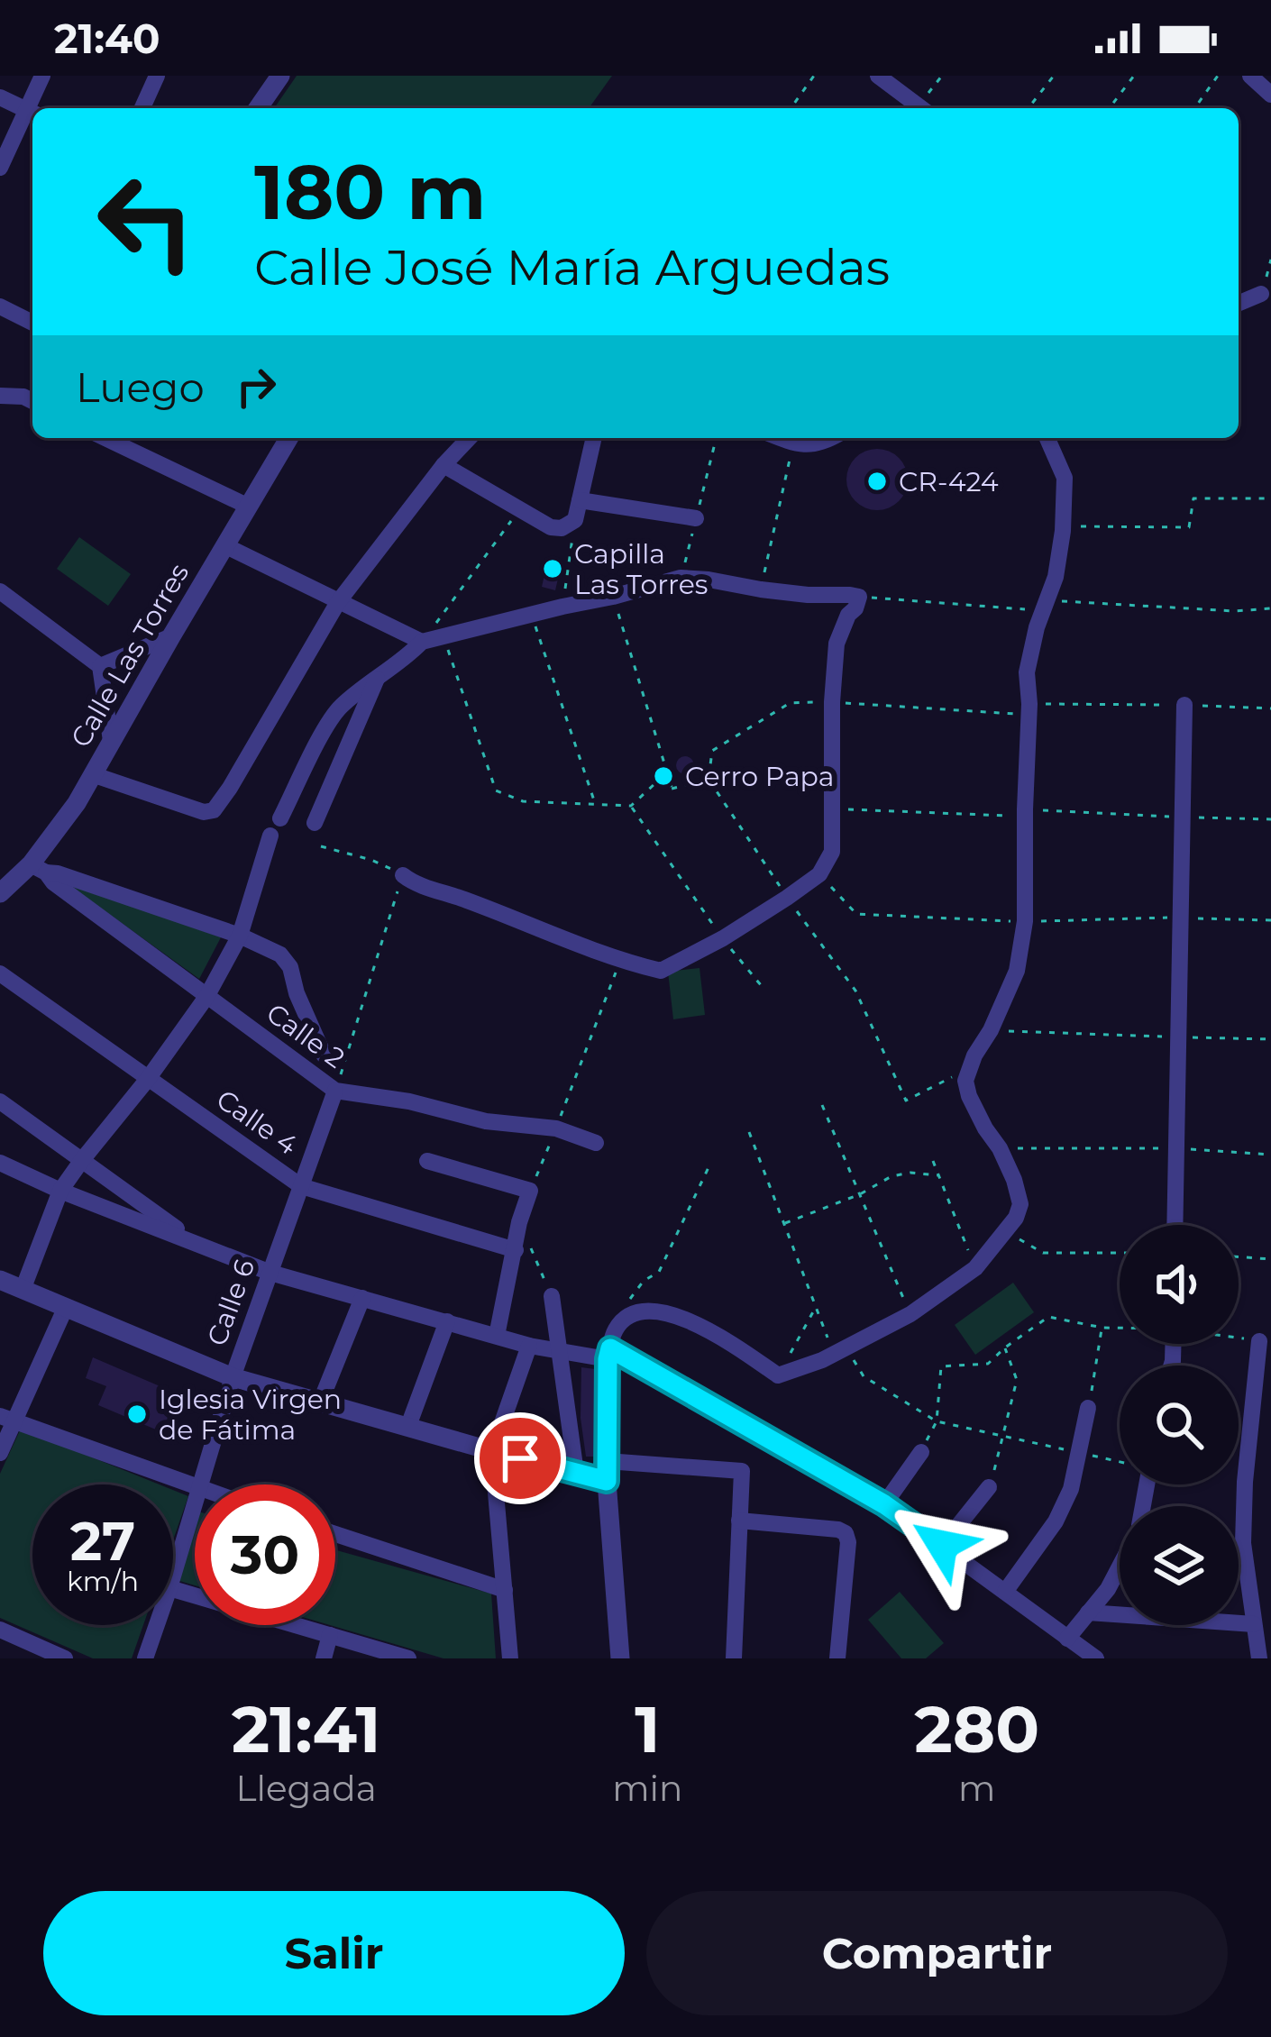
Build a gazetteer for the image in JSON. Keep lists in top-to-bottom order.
{
  "streets": {
    "street": [
      "Calle Las Torres",
      "Calle 2",
      "Calle 4",
      "Calle 6"
    ]
  },
  "crossings": [
    ["Calle Las Torres", "Calle 2"],
    ["Calle 2", "Calle 6"],
    ["Calle 4", "Calle 6"]
  ],
  "places": [
    "CR-424",
    "Capilla Las Torres",
    "Cerro Papa",
    "Iglesia Virgen de Fátima"
  ],
  "page": {
    "status": "21:40",
    "turn": ["180 m", "Calle José María Arguedas"],
    "then": "Luego",
    "speed": "27 km/h",
    "limit": "30",
    "eta": [
      "21:41",
      "Llegada",
      "1",
      "min",
      "280",
      "m"
    ],
    "buttons": ["Salir", "Compartir"]
  }
}
